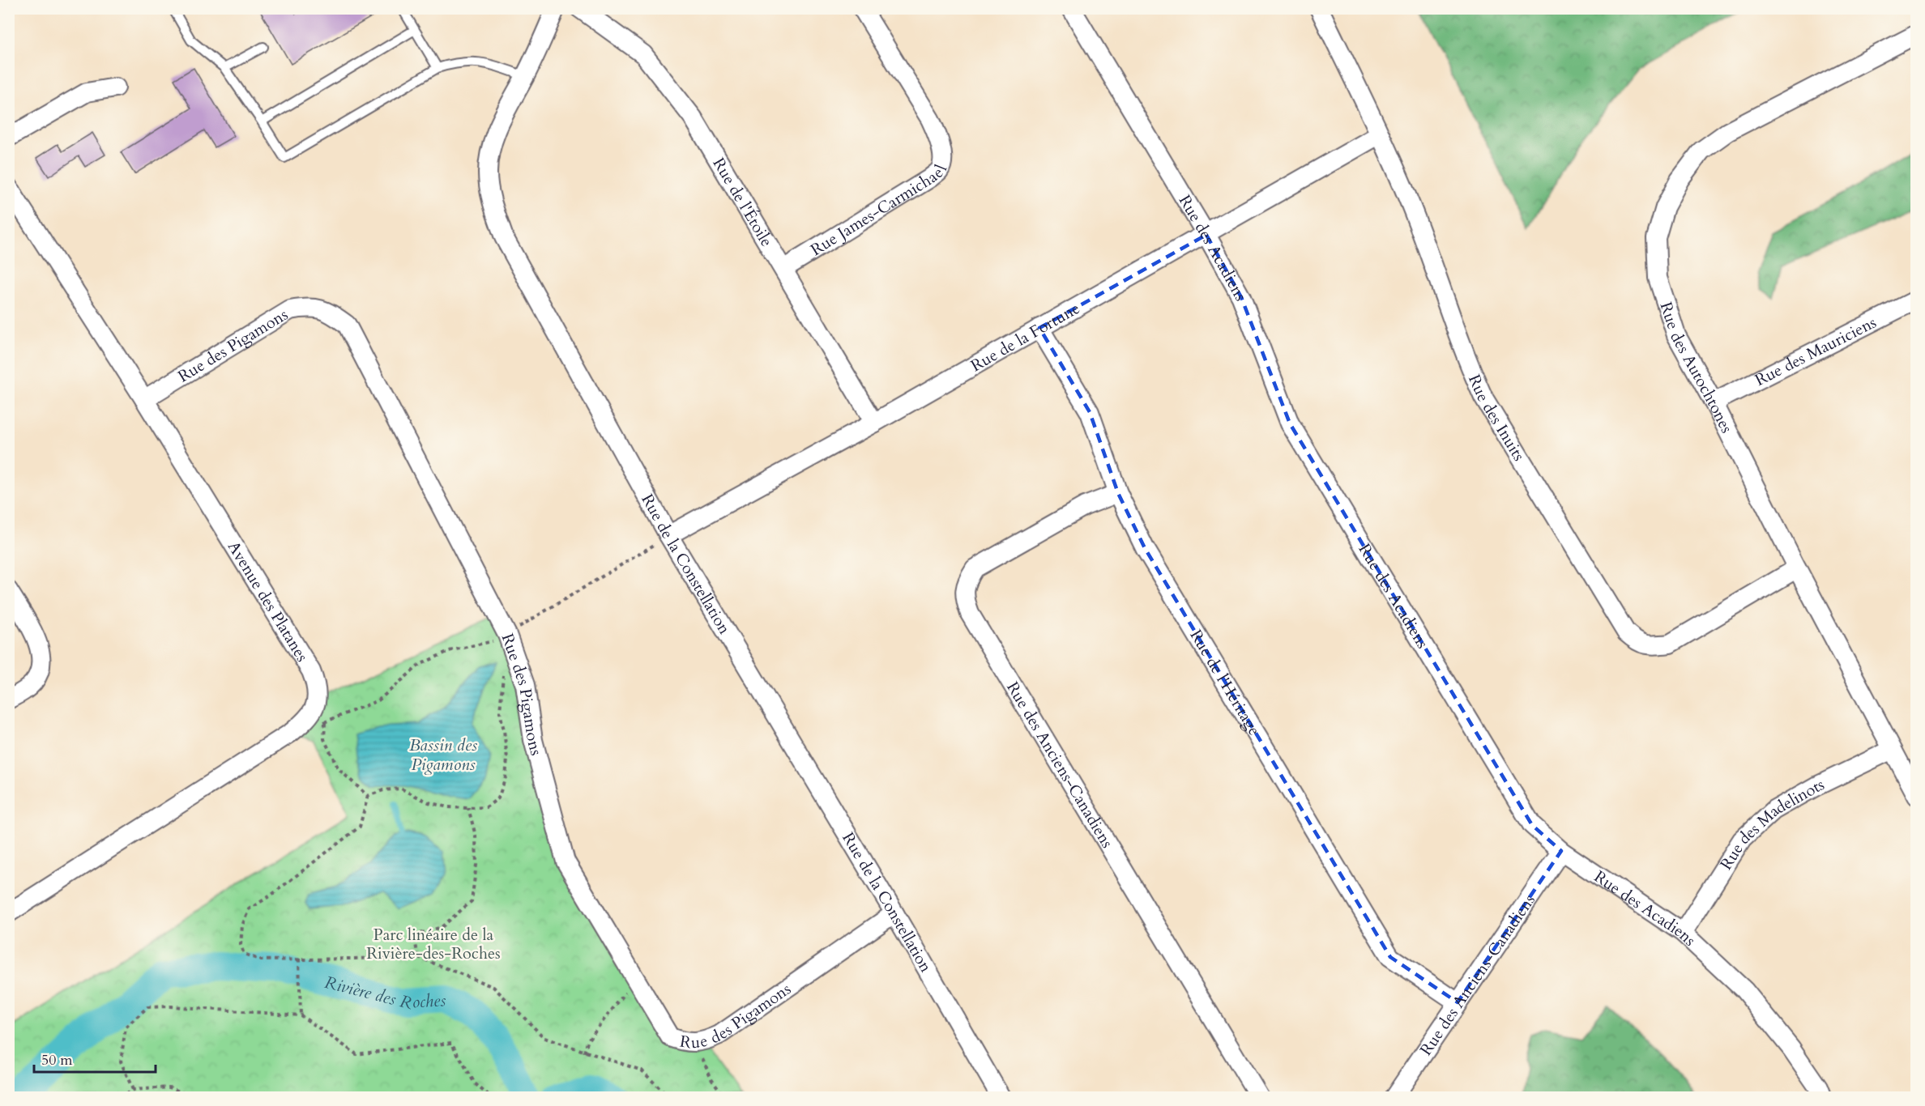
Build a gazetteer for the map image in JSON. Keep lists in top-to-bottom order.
{
  "streets": {
    "street": [
      "Rue de l'Étoile",
      "Rue James-Carmichael",
      "Rue des Acadiens",
      "Rue de la Fortune",
      "Rue des Pigamons",
      "Rue des Mauriciens",
      "Rue des Autochtones",
      "Rue des Inuits",
      "Rue de la Constellation",
      "Avenue des Platanes",
      "Rue de l'Héritage",
      "Rue des Anciens-Canadiens",
      "Rue des Madelinots"
    ]
  },
  "crossings": [
    ["Rue de l'Étoile", "Rue James-Carmichael"],
    ["Rue de l'Étoile", "Rue de la Fortune"],
    ["Rue des Acadiens", "Rue de la Fortune"],
    ["Rue des Acadiens", "Rue des Anciens-Canadiens"],
    ["Rue des Acadiens", "Rue des Madelinots"],
    ["Rue de la Fortune", "Rue des Inuits"],
    ["Rue de la Fortune", "Rue de la Constellation"],
    ["Rue de la Fortune", "Rue de l'Héritage"],
    ["Rue des Pigamons", "Rue de la Constellation"],
    ["Rue des Pigamons", "Avenue des Platanes"],
    ["Rue des Mauriciens", "Rue des Autochtones"],
    ["Rue des Autochtones", "Rue des Inuits"],
    ["Rue des Autochtones", "Rue des Madelinots"],
    ["Rue de l'Héritage", "Rue des Anciens-Canadiens"]
  ],
  "water": ["Bassin des Pigamons", "Rivière des Roches"],
  "parks": ["Parc linéaire de la Rivière-des-Roches"],
  "scale_bar": "50 m"
}
